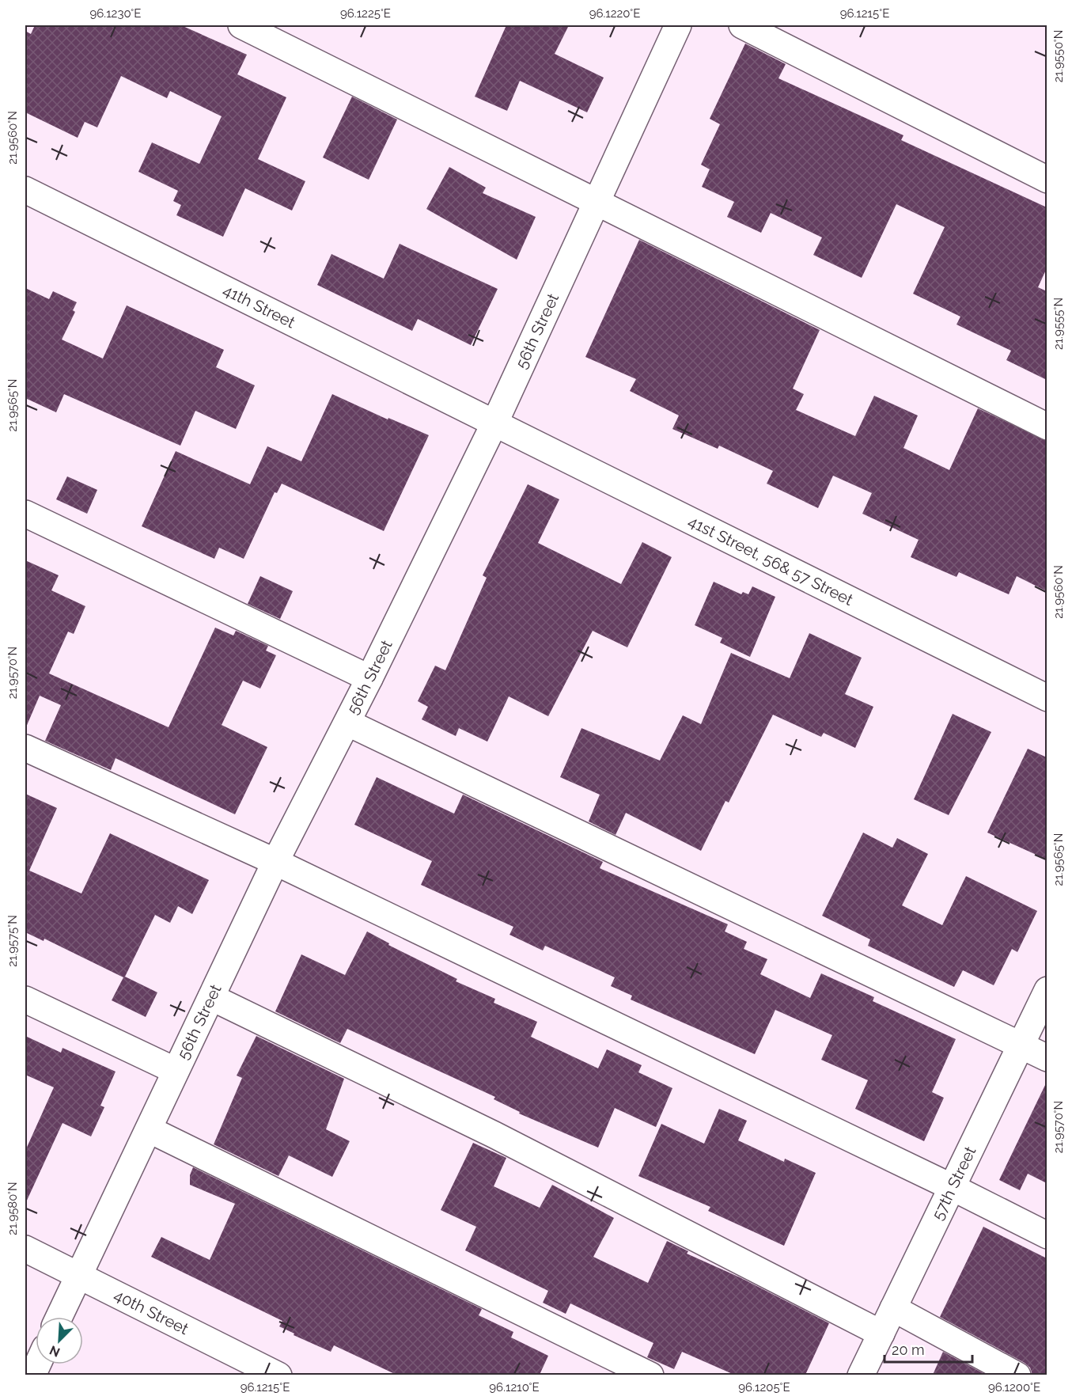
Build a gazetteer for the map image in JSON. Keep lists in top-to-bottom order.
{
  "streets": {
    "street": [
      "41th Street",
      "56th Street",
      "41st Street, 56& 57 Street",
      "57th Street",
      "40th Street"
    ]
  },
  "crossings": [
    ["41th Street", "56th Street"],
    ["41th Street", "41st Street, 56& 57 Street"],
    ["56th Street", "41st Street, 56& 57 Street"],
    ["56th Street", "40th Street"]
  ],
  "scale_bar": "20 m",
  "north": "bottom left",
  "coordinates": [
    "96.1230°E",
    "96.1225°E",
    "96.1220°E",
    "96.1215°E",
    "21.9550°N",
    "21.9560°N",
    "21.9555°N",
    "21.9565°N",
    "21.9570°N",
    "21.9575°N",
    "21.9580°N",
    "96.1210°E",
    "96.1205°E",
    "96.1200°E"
  ]
}
